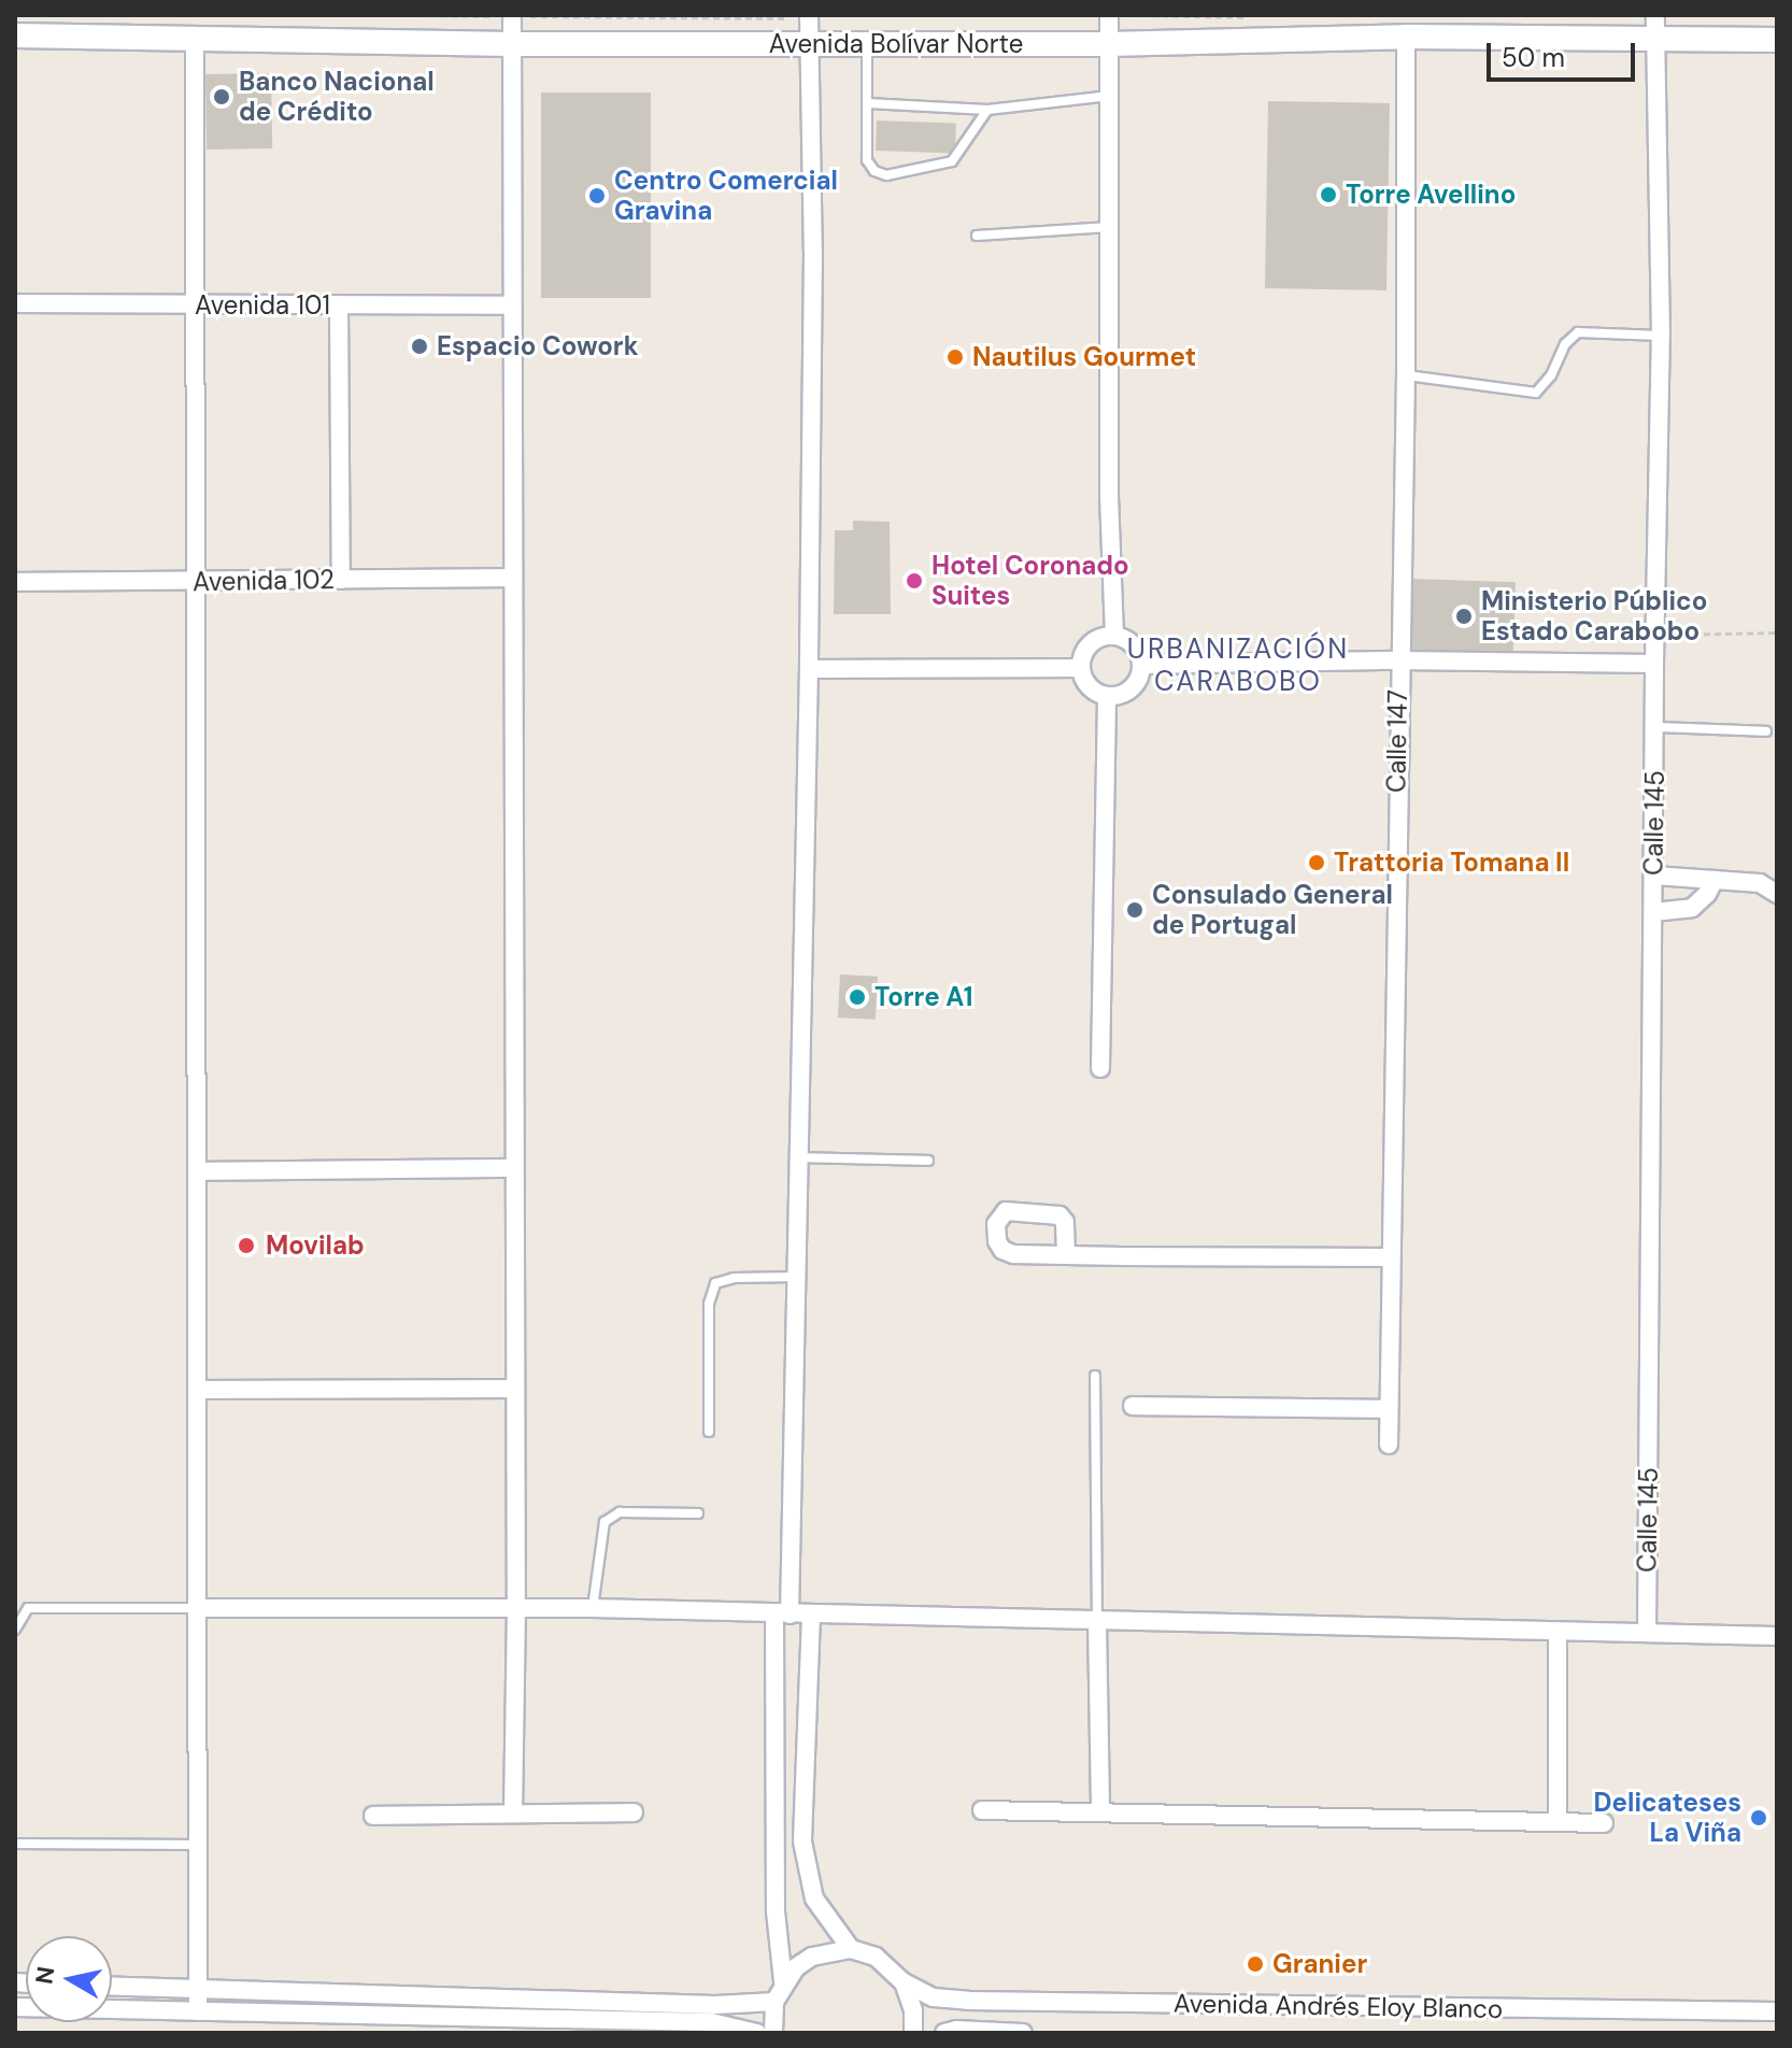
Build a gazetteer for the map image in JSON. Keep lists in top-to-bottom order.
{
  "streets": {
    "main road": ["Avenida Bolívar Norte"],
    "street": [
      "Avenida 101",
      "Avenida 102",
      "Calle 147",
      "Calle 145",
      "Avenida Andrés Eloy Blanco"
    ]
  },
  "crossings": [
    ["Avenida Bolívar Norte", "Calle 147"],
    ["Avenida Bolívar Norte", "Calle 145"]
  ],
  "districts": ["URBANIZACIÓN CARABOBO"],
  "places": [
    "Banco Nacional de Crédito",
    "Torre Avellino",
    "Centro Comercial Gravina",
    "Espacio Cowork",
    "Nautilus Gourmet",
    "Hotel Coronado Suites",
    "Ministerio Público Estado Carabobo",
    "Trattoria Tomana II",
    "Consulado General de Portugal",
    "Torre A1",
    "Movilab",
    "Delicateses La Viña",
    "Granier"
  ],
  "scale_bar": "50 m",
  "north": "left"
}
